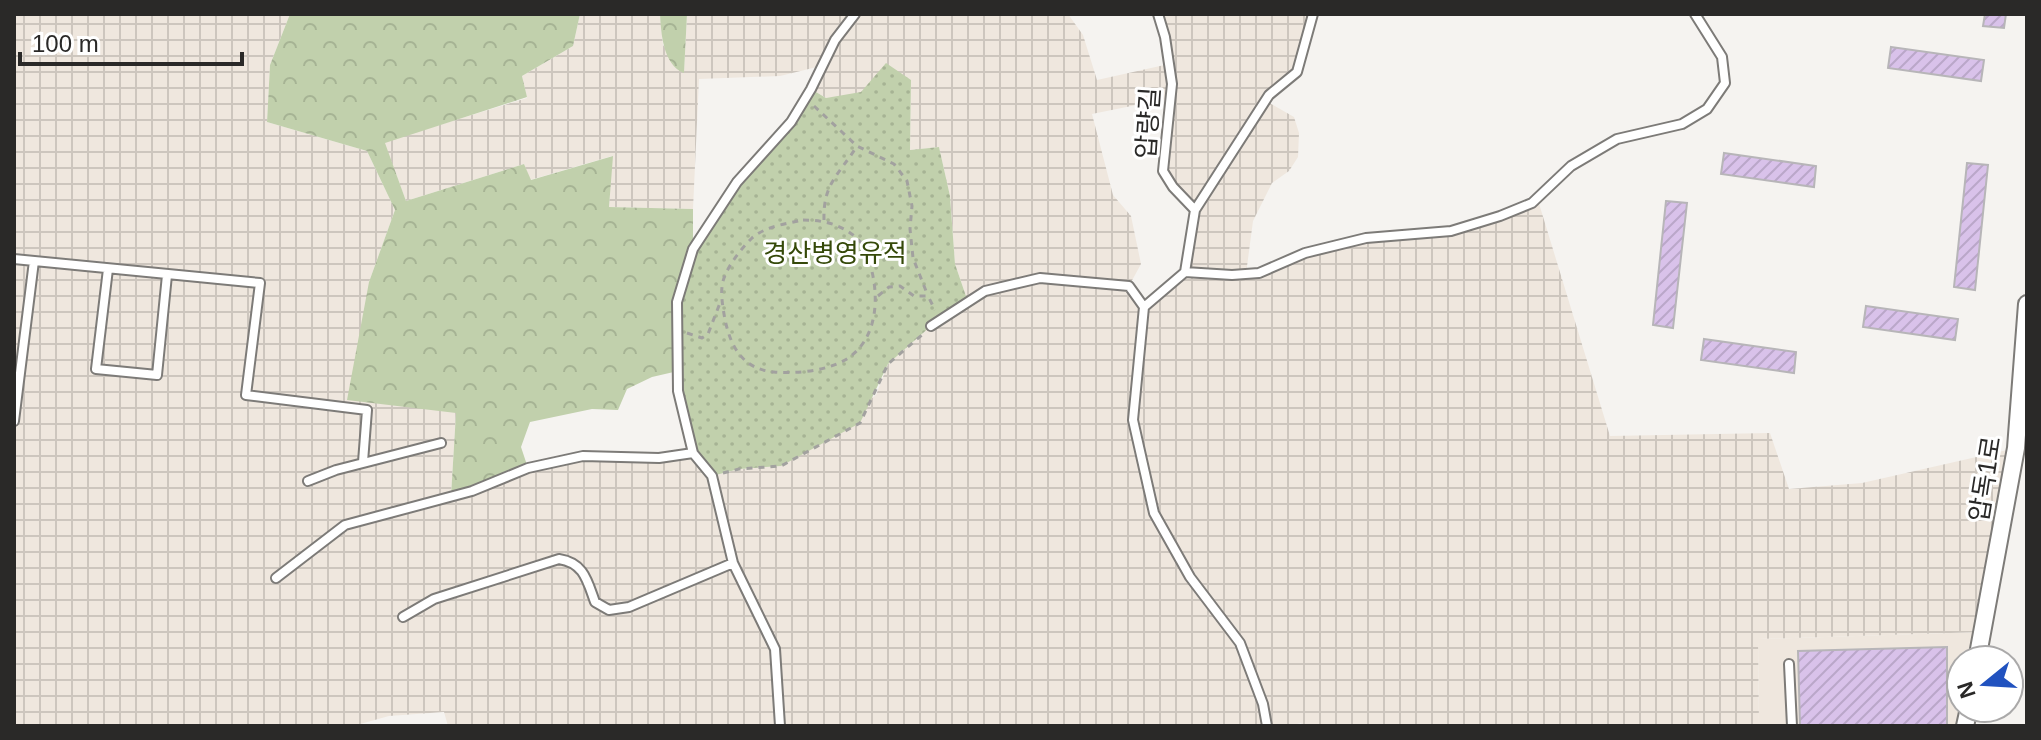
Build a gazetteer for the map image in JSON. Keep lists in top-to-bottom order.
{
  "streets": {
    "street": ["압독1로"],
    "lane": ["압량길"]
  },
  "parks": ["경산병영유적"],
  "scale_bar": "100 m",
  "north": "left"
}
